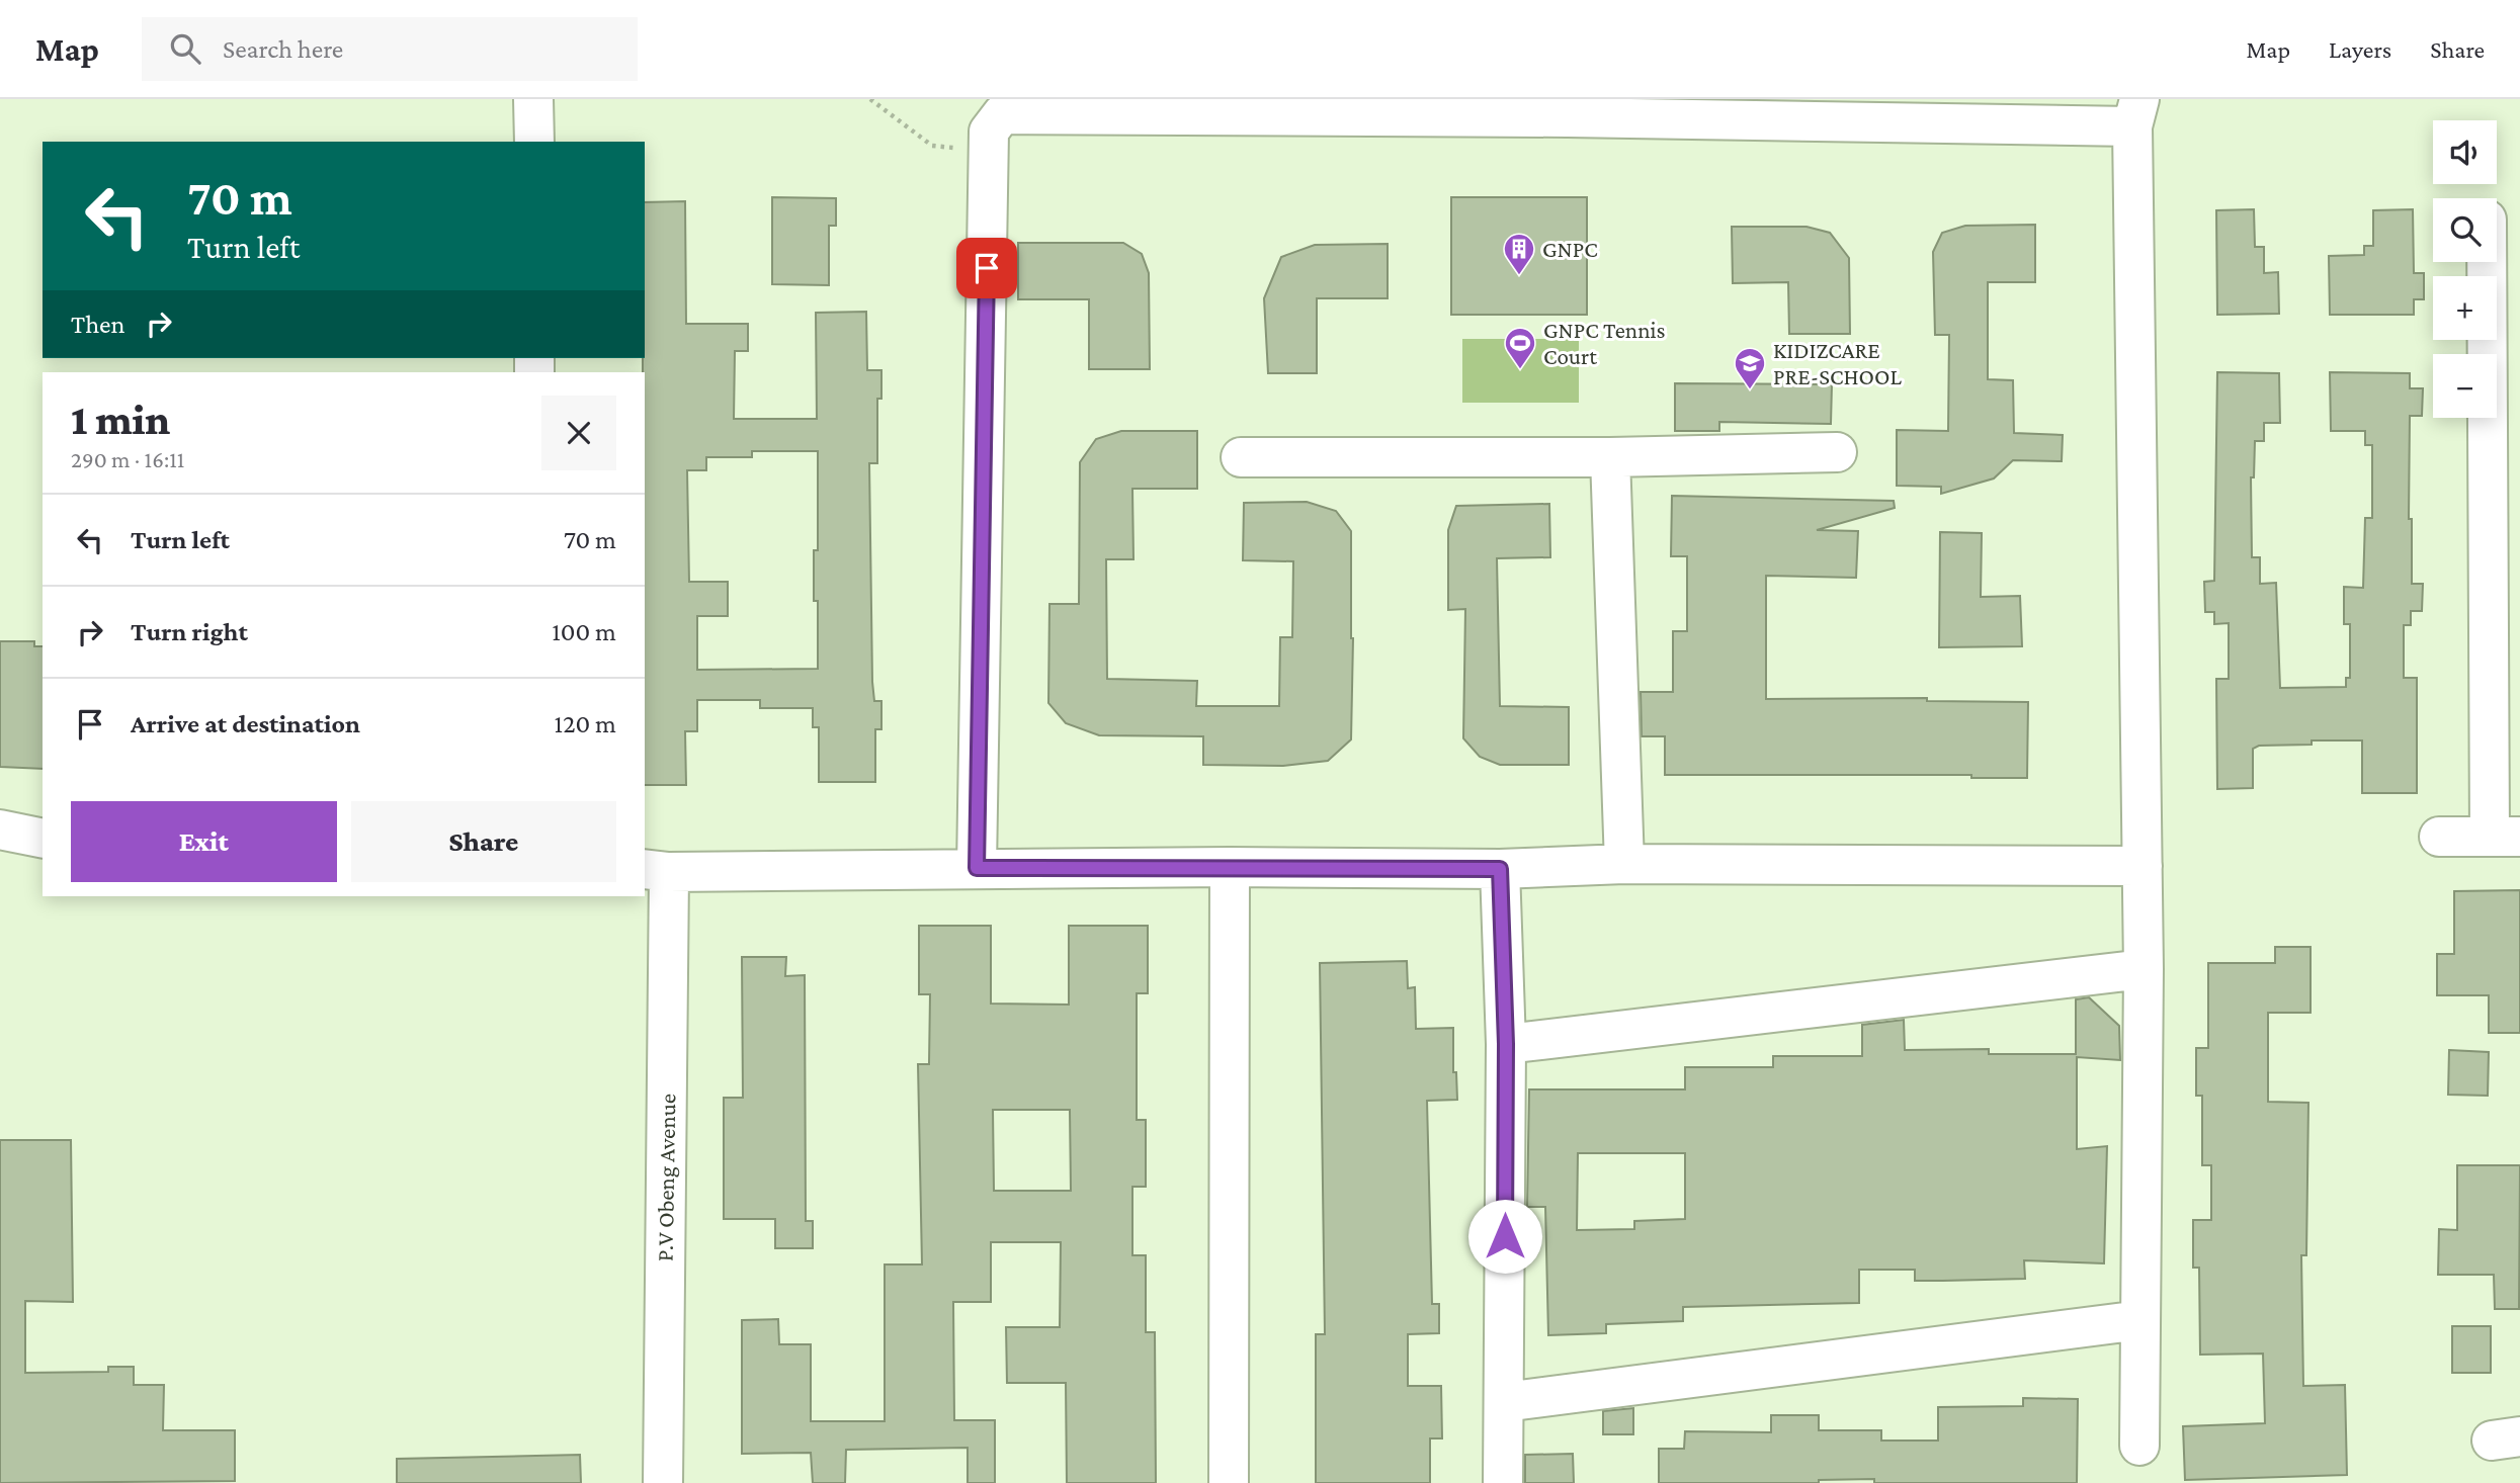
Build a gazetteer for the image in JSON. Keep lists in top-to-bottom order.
{
  "streets": {
    "street": ["P.V Obeng Avenue"]
  },
  "places": {
    "building": ["GNPC"],
    "sports": ["GNPC Tennis Court"],
    "school or university": ["KIDIZCARE PRE-SCHOOL"]
  },
  "page": {
    "header": "Map",
    "search": "Search here",
    "nav": ["Map", "Layers", "Share"],
    "map_buttons": ["+", "−"],
    "turn": ["70 m", "Turn left"],
    "then": "Then",
    "heading": ["1 min", "290 m · 16:11"],
    "list": [
      {
        "name": "Turn left",
        "value": "70 m"
      },
      {
        "name": "Turn right",
        "value": "100 m"
      },
      {
        "name": "Arrive at destination",
        "value": "120 m"
      }
    ],
    "buttons": ["Exit", "Share"]
  }
}
